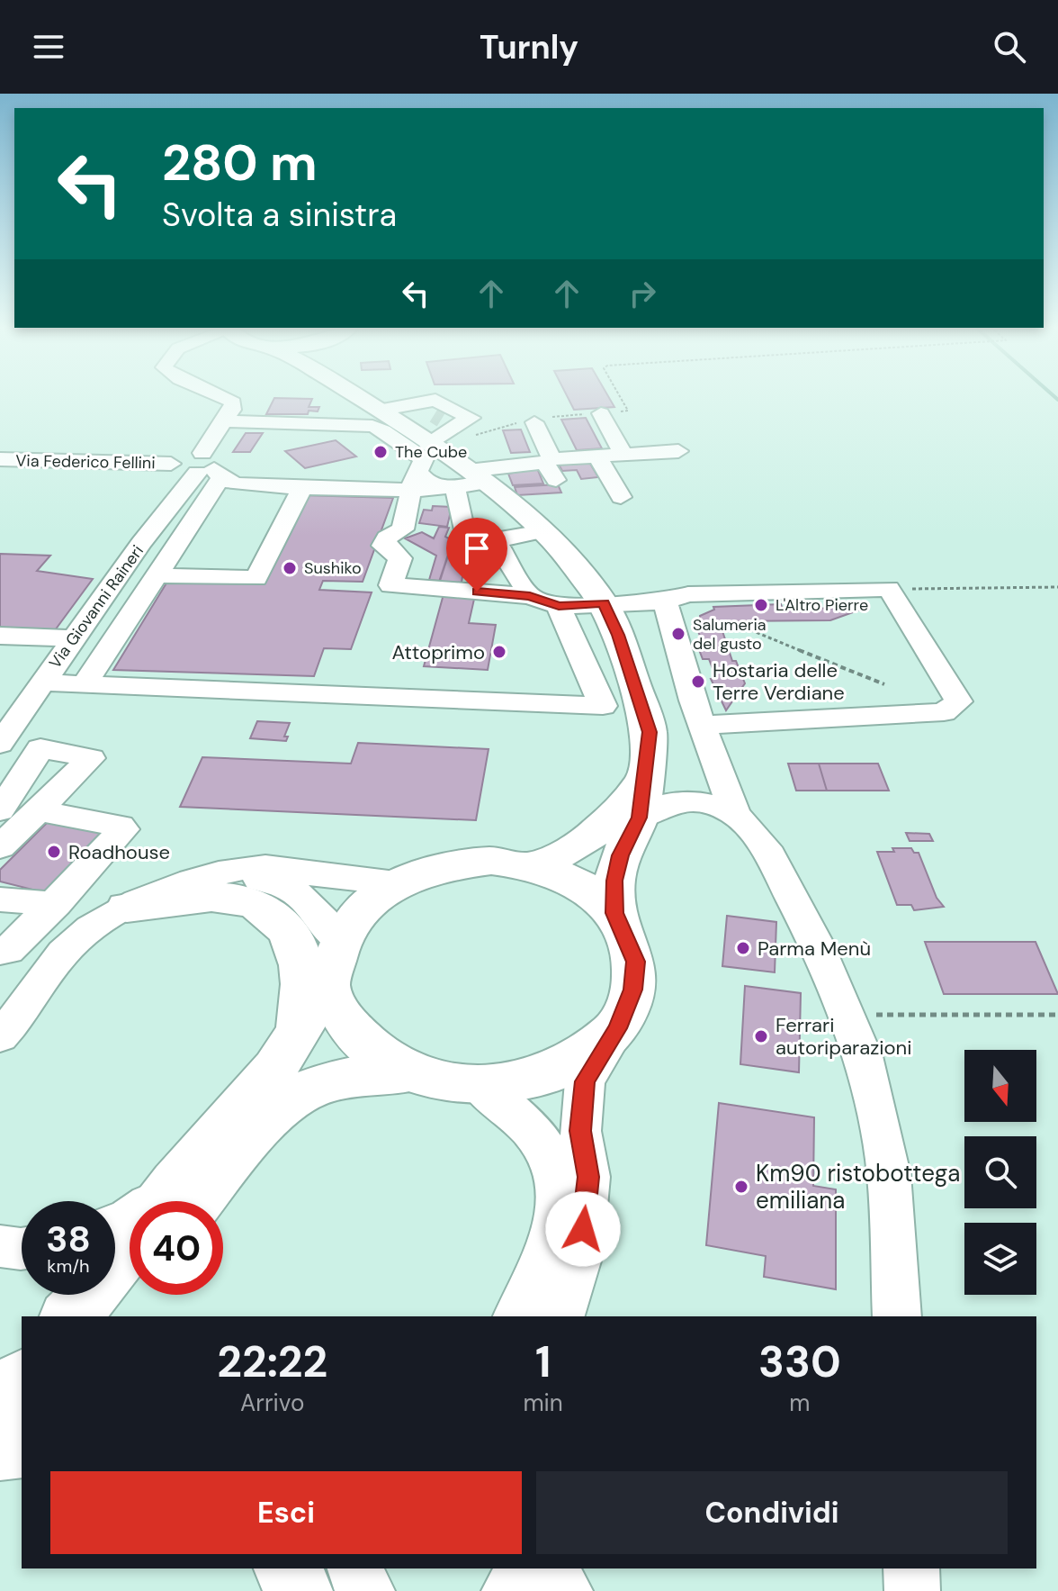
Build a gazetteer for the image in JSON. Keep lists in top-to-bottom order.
{
  "streets": {
    "street": ["Via Federico Fellini", "Via Giovanni Raineri"]
  },
  "crossings": [
    ["Via Federico Fellini", "Via Giovanni Raineri"]
  ],
  "places": [
    "The Cube",
    "Sushiko",
    "L'Altro Pierre",
    "Salumeria del gusto",
    "Attoprimo",
    "Hostaria delle Terre Verdiane",
    "Roadhouse",
    "Parma Menù",
    "Ferrari autoriparazioni",
    "Km90 ristobottega emiliana"
  ],
  "north": "bottom",
  "page": {
    "header": "Turnly",
    "turn": ["280 m", "Svolta a sinistra"],
    "speed": "38 km/h",
    "limit": "40",
    "eta": [
      "22:22",
      "Arrivo",
      "1",
      "min",
      "330",
      "m"
    ],
    "buttons": ["Esci", "Condividi"]
  }
}
